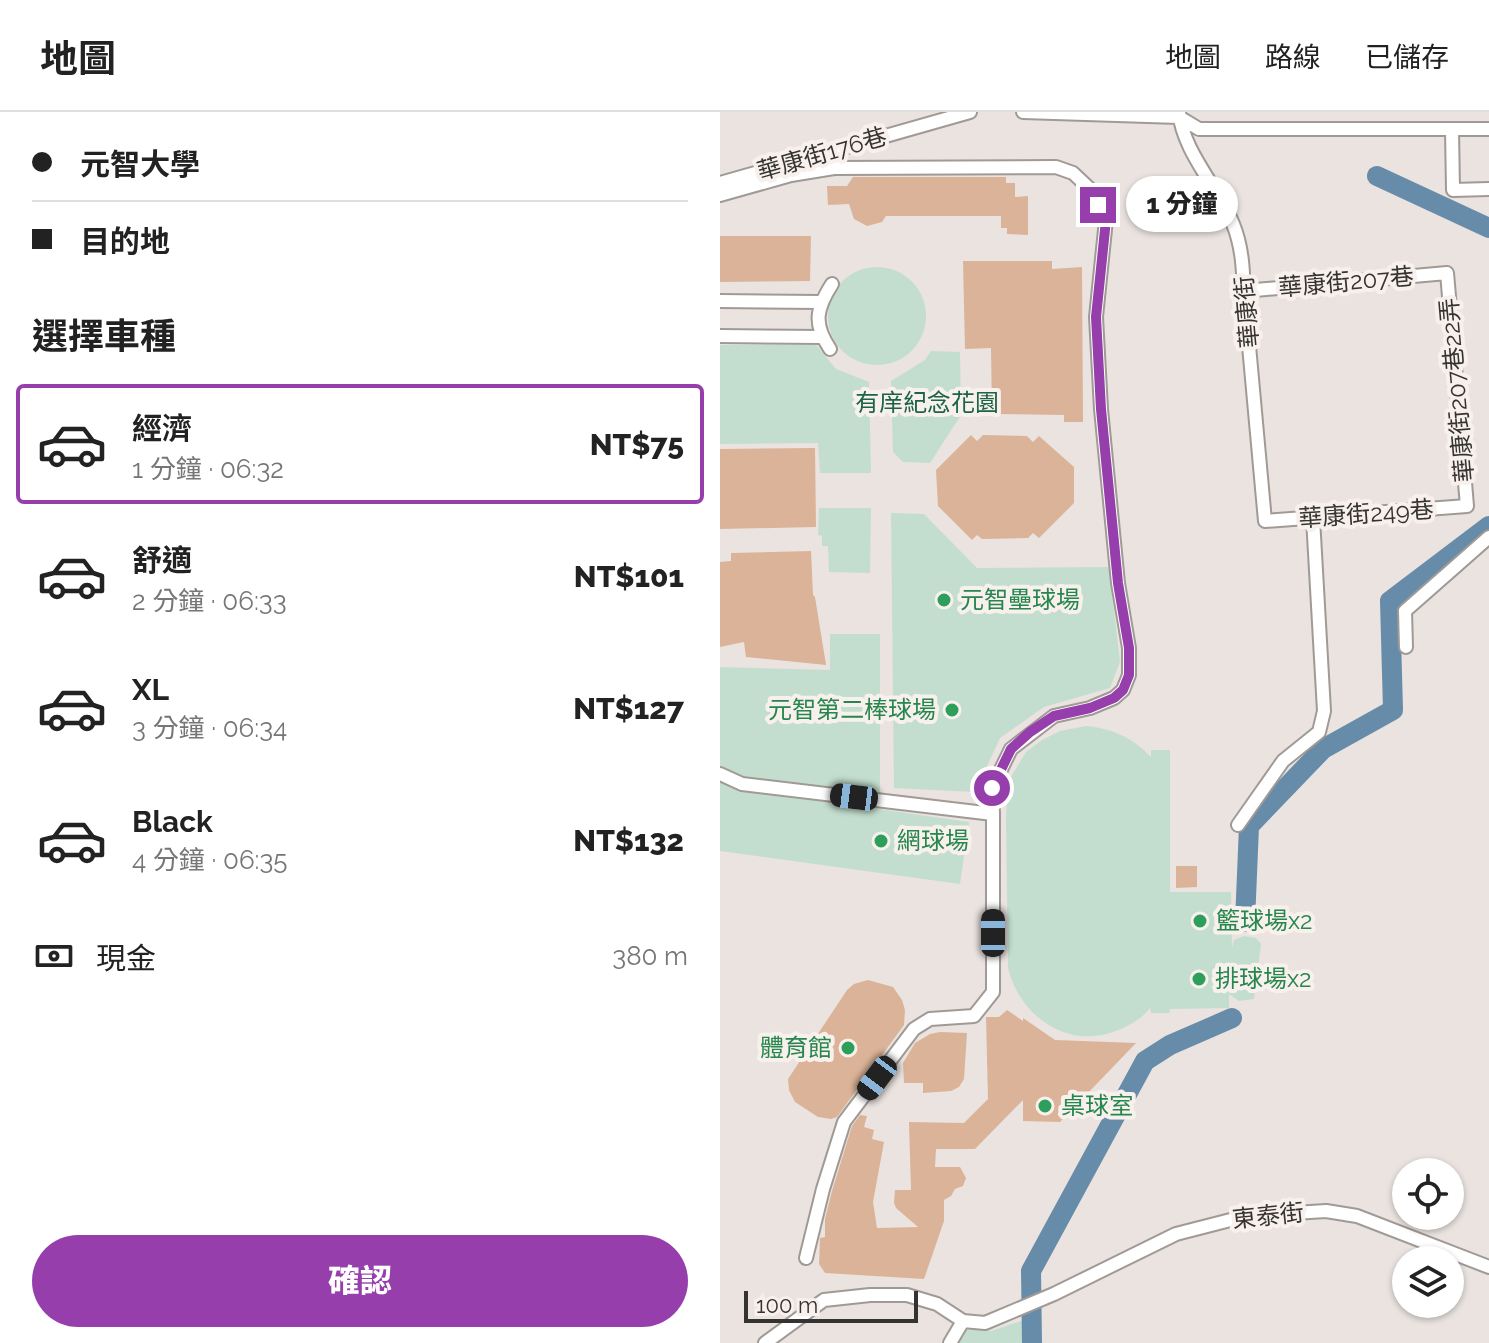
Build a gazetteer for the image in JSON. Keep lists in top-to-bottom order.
{
  "streets": {
    "street": [
      "華康街176巷",
      "華康街207巷",
      "華康街",
      "華康街207巷22弄",
      "華康街249巷",
      "東泰街"
    ]
  },
  "crossings": [
    ["華康街207巷", "華康街"],
    ["華康街207巷", "華康街207巷22弄"],
    ["華康街", "華康街249巷"],
    ["華康街207巷22弄", "華康街249巷"]
  ],
  "parks": ["有庠紀念花園"],
  "places": [
    "元智壘球場",
    "元智第二棒球場",
    "網球場",
    "籃球場x2",
    "排球場x2",
    "體育館",
    "桌球室"
  ],
  "scale_bar": "100 m",
  "page": {
    "header": "地圖",
    "nav": ["地圖", "路線", "已儲存"],
    "banner": ["元智大學", "目的地"],
    "bubble": "1 分鐘",
    "heading": "選擇車種",
    "list": [
      {
        "name": "經濟",
        "note": "1 分鐘 · 06:32",
        "value": "NT$75"
      },
      {
        "name": "舒適",
        "note": "2 分鐘 · 06:33",
        "value": "NT$101"
      },
      {
        "name": "XL",
        "note": "3 分鐘 · 06:34",
        "value": "NT$127"
      },
      {
        "name": "Black",
        "note": "4 分鐘 · 06:35",
        "value": "NT$132"
      }
    ],
    "pay": ["現金", "380 m"],
    "buttons": "確認",
    "scale": "100 m"
  }
}
